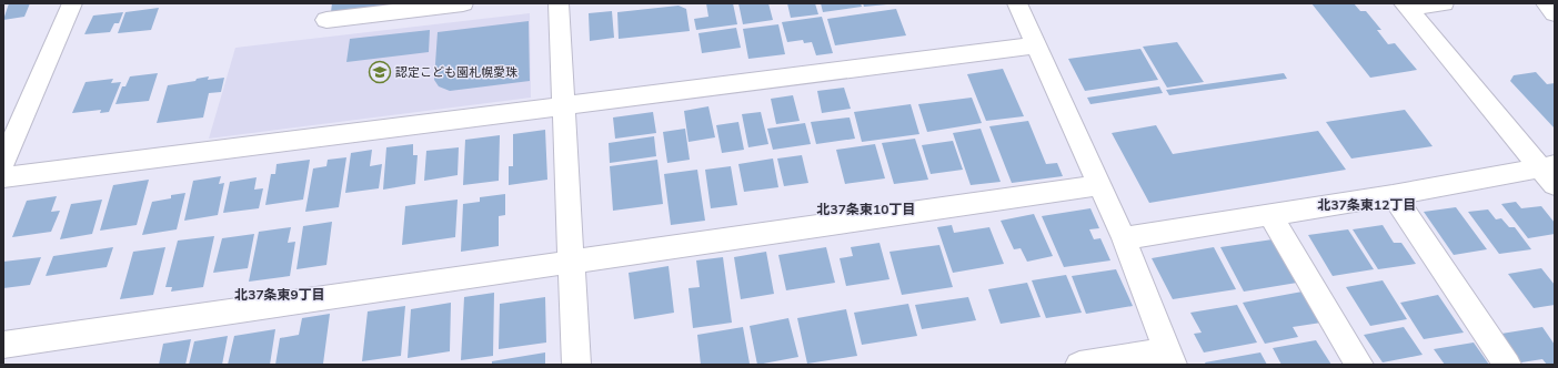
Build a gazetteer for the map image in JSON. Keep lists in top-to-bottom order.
{
  "districts": ["北37条東12丁目", "北37条東10丁目", "北37条東9丁目"],
  "places": {
    "school or university": ["認定こども園札幌愛珠"]
  }
}
